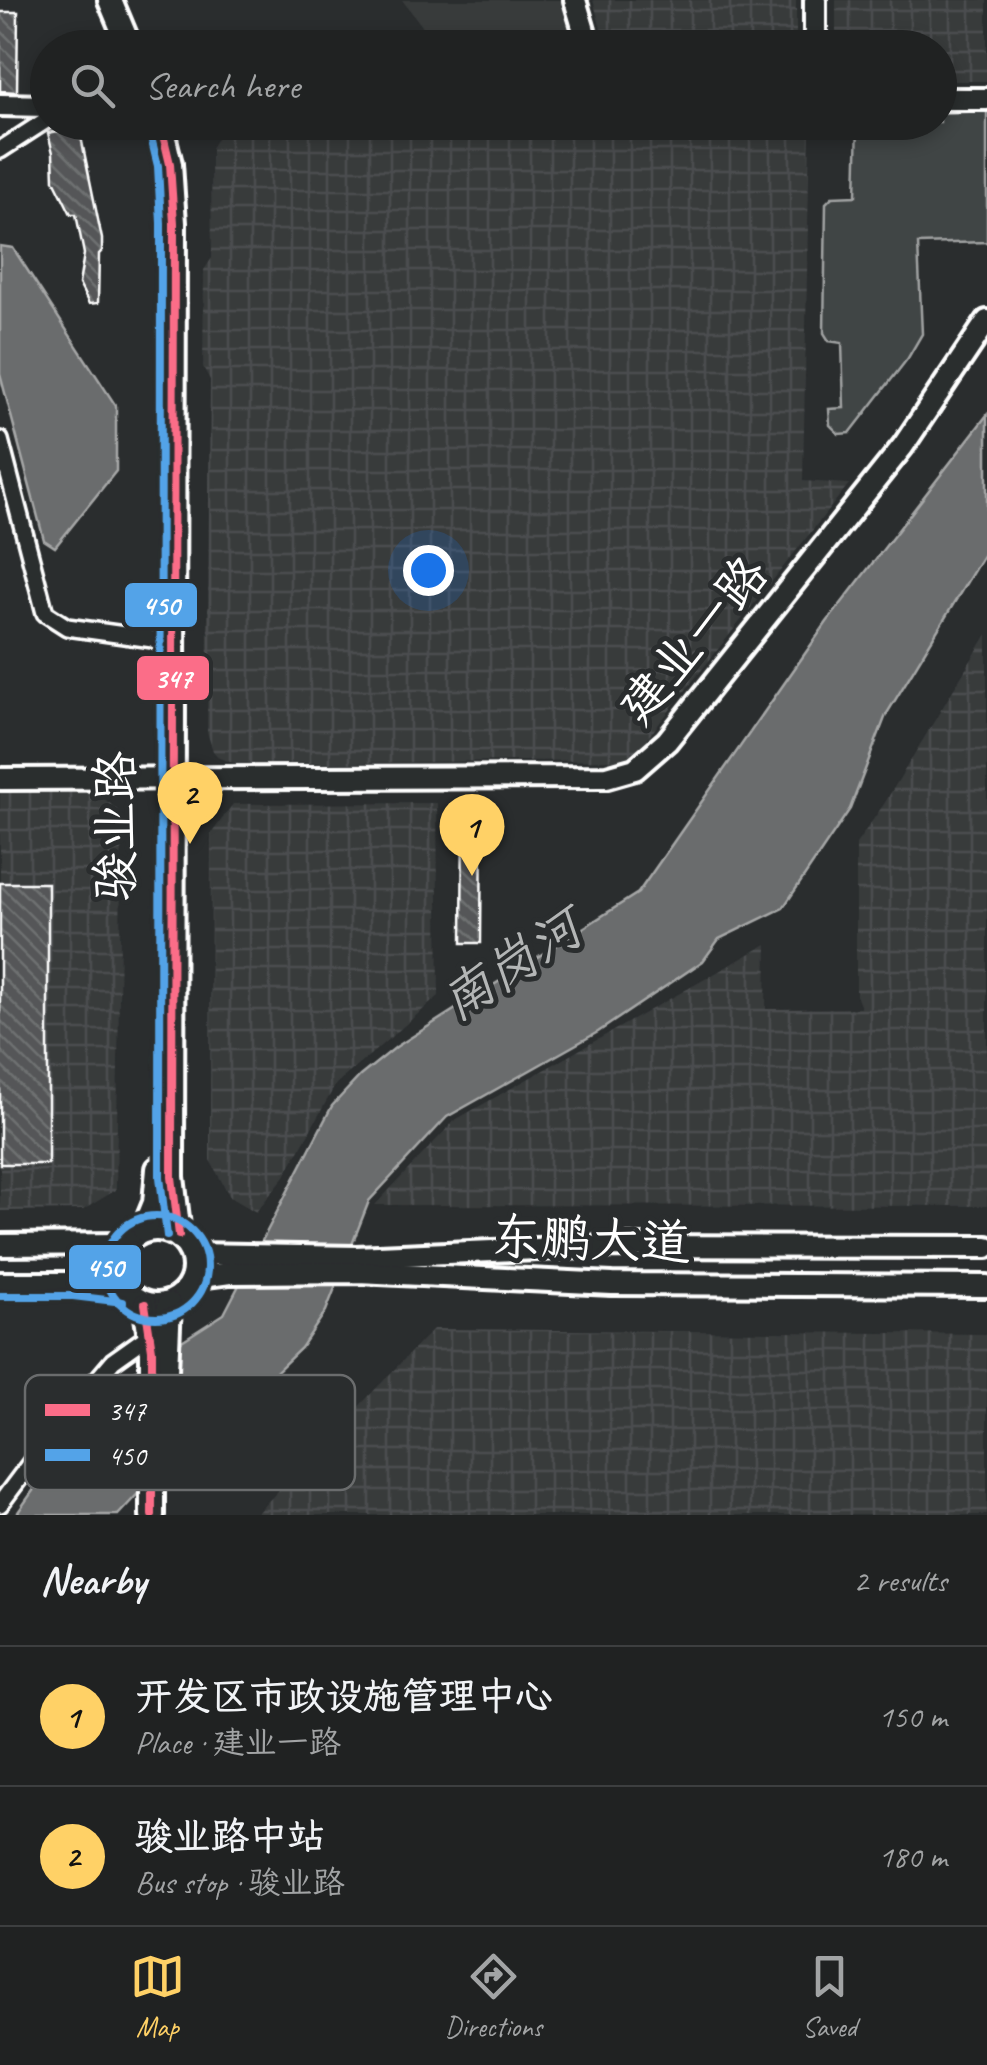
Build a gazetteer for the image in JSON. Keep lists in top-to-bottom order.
{
  "streets": {
    "main road": ["骏业路"],
    "street": ["建业一路", "东鹏大道"]
  },
  "crossings": [
    ["建业一路", "骏业路"],
    ["骏业路", "东鹏大道"]
  ],
  "water": ["南岗河"],
  "lines": ["transit line 347", "transit line 450"],
  "legend": ["347", "450"],
  "page": {
    "search": "Search here",
    "pins": ["2", "1"],
    "heading": ["Nearby", "2 results"],
    "list": [
      {
        "mark": "1",
        "name": "开发区市政设施管理中心",
        "note": "Place · 建业一路",
        "value": "150 m"
      },
      {
        "mark": "2",
        "name": "骏业路中站",
        "note": "Bus stop · 骏业路",
        "value": "180 m"
      }
    ],
    "nav": ["Map", "Directions", "Saved"]
  }
}
